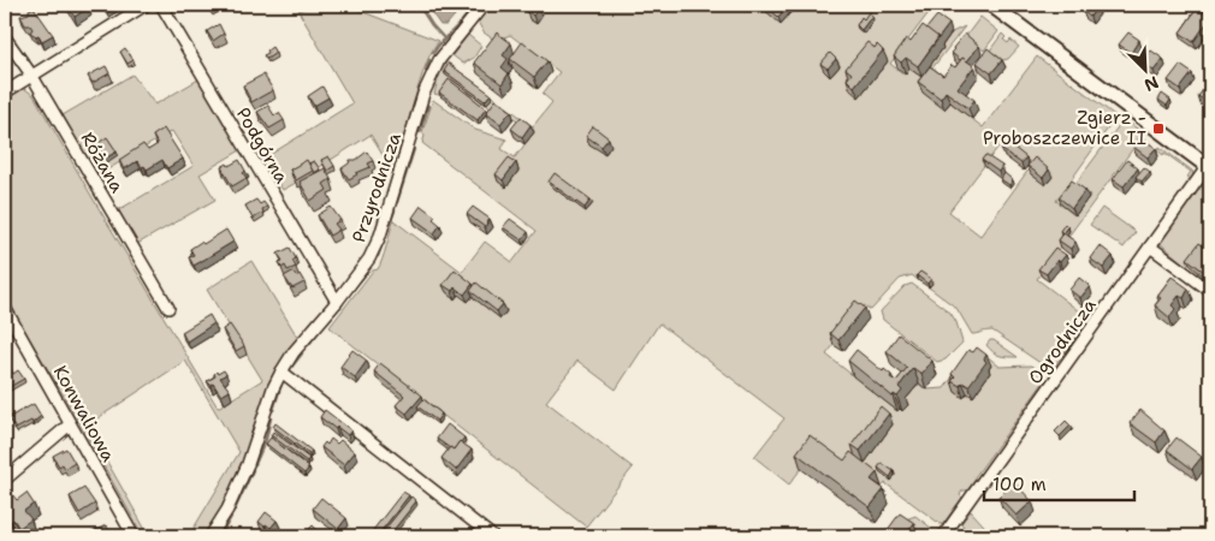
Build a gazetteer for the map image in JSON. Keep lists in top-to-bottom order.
{
  "streets": {
    "street": [
      "Podgórna",
      "Różana",
      "Przyrodnicza",
      "Ogrodnicza",
      "Konwaliowa"
    ]
  },
  "crossings": [
    ["Podgórna", "Przyrodnicza"]
  ],
  "places": {
    "transit": ["Zgierz - Proboszczewice II"]
  },
  "scale_bar": "100 m",
  "north": "bottom right"
}
